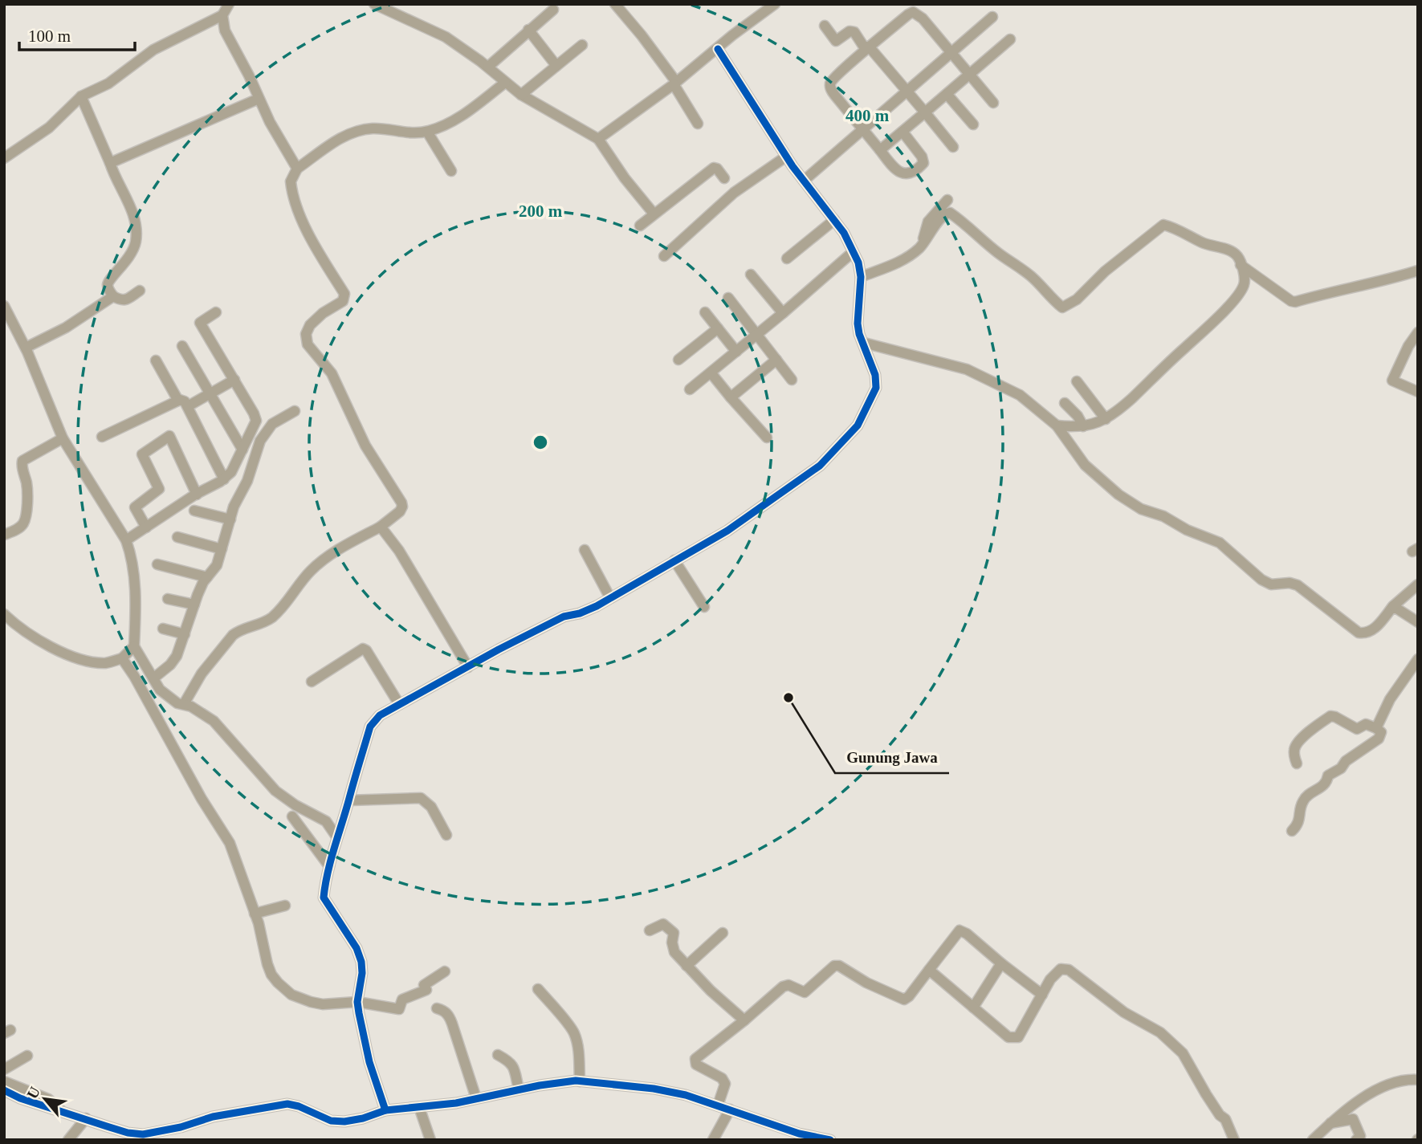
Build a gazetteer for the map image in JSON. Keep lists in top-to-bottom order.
{
  "places": ["Gunung Jawa"],
  "scale_bar": "100 m",
  "north": "top left",
  "rings": ["400 m", "200 m"]
}
